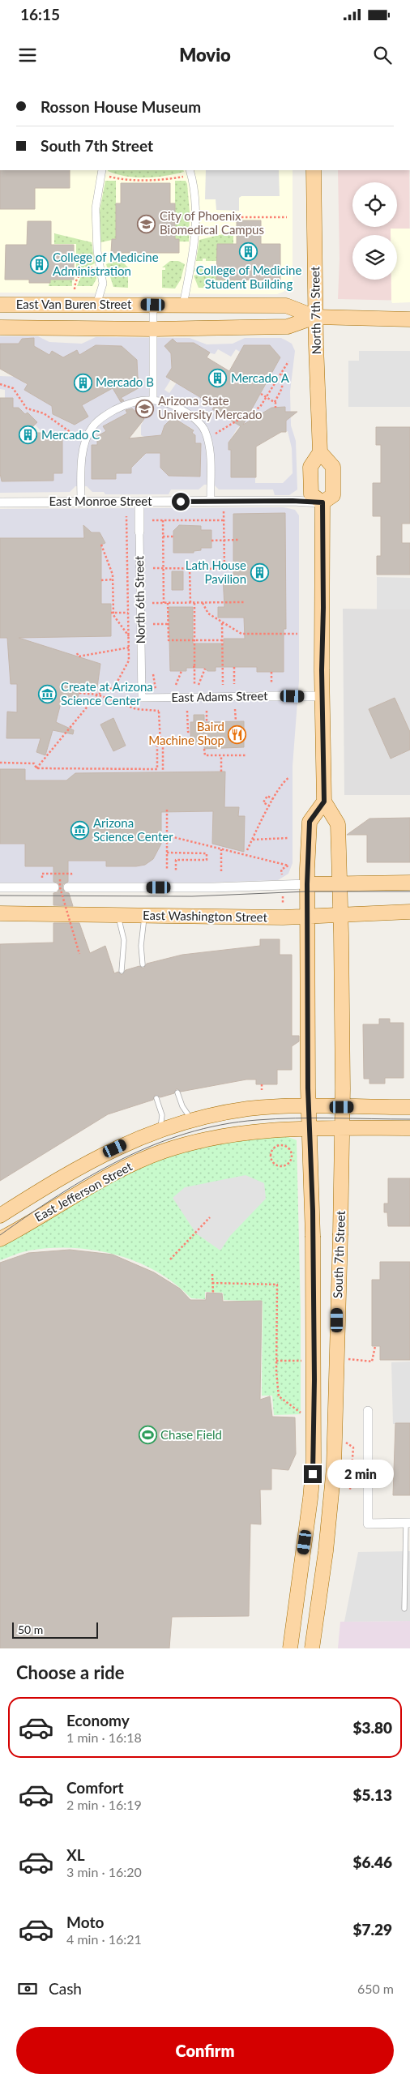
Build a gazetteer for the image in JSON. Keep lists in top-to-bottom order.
{
  "streets": {
    "main road": [
      "East Van Buren Street",
      "North 7th Street",
      "East Washington Street",
      "East Jefferson Street",
      "South 7th Street"
    ],
    "street": ["East Monroe Street", "North 6th Street", "East Adams Street"]
  },
  "crossings": [
    ["East Van Buren Street", "North 7th Street"],
    ["East Monroe Street", "North 6th Street"],
    ["North 6th Street", "East Adams Street"],
    ["East Washington Street", "South 7th Street"],
    ["East Jefferson Street", "South 7th Street"]
  ],
  "places": {
    "school or university": ["City of Phoenix Biomedical Campus", "Arizona State University Mercado"],
    "building": [
      "College of Medicine Student Building",
      "College of Medicine Administration",
      "Mercado A",
      "Mercado B",
      "Mercado C",
      "Lath House Pavilion"
    ],
    "museum": ["Create at Arizona Science Center", "Arizona Science Center"],
    "restaurant": ["Baird Machine Shop"],
    "sports": ["Chase Field"]
  },
  "scale_bar": "50 m",
  "page": {
    "status": "16:15",
    "header": "Movio",
    "banner": ["Rosson House Museum", "South 7th Street"],
    "bubble": "2 min",
    "scale": "50 m",
    "heading": "Choose a ride",
    "list": [
      {
        "name": "Economy",
        "note": "1 min · 16:18",
        "value": "$3.80"
      },
      {
        "name": "Comfort",
        "note": "2 min · 16:19",
        "value": "$5.13"
      },
      {
        "name": "XL",
        "note": "3 min · 16:20",
        "value": "$6.46"
      },
      {
        "name": "Moto",
        "note": "4 min · 16:21",
        "value": "$7.29"
      }
    ],
    "pay": ["Cash", "650 m"],
    "buttons": "Confirm"
  }
}
